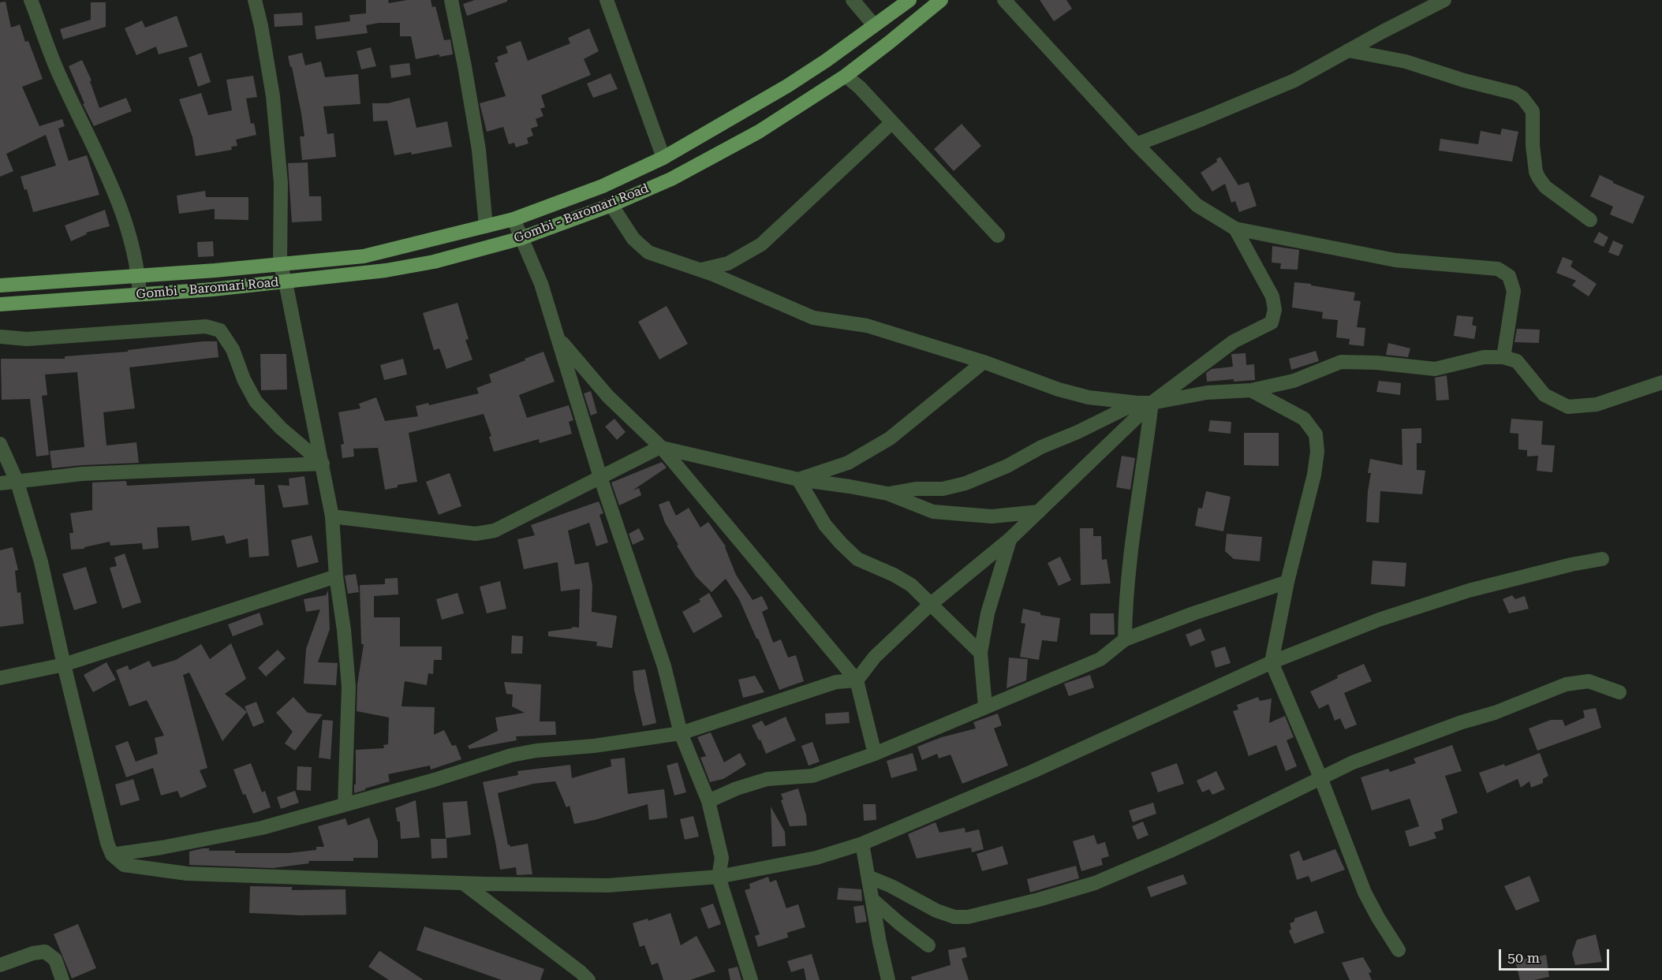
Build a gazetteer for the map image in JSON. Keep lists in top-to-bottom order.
{
  "streets": {
    "main road": ["Gombi - Baromari Road"]
  },
  "scale_bar": "50 m"
}
